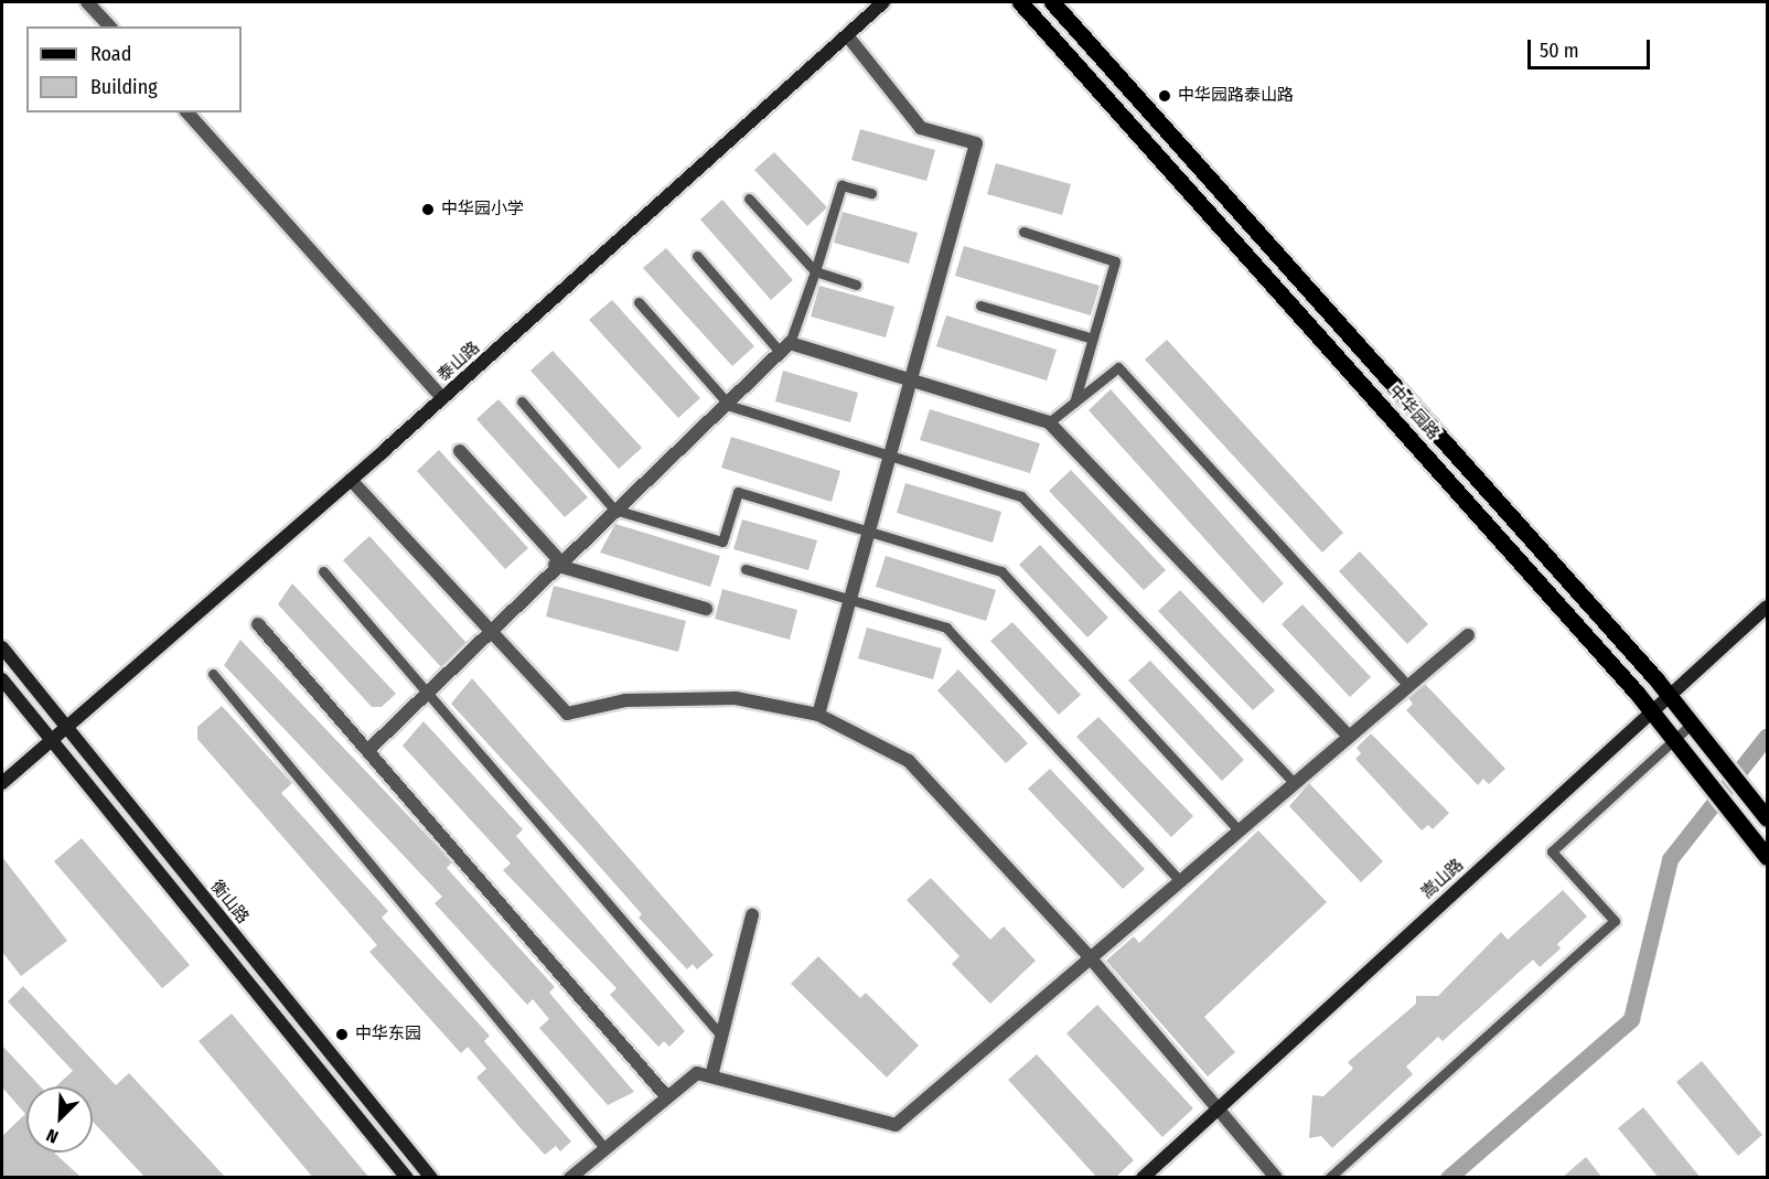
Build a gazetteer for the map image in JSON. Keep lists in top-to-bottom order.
{
  "streets": {
    "main road": ["中华园路"],
    "street": ["泰山路", "嵩山路", "衡山路"]
  },
  "crossings": [
    ["泰山路", "衡山路"],
    ["中华园路", "嵩山路"]
  ],
  "places": ["中华园路泰山路", "中华园小学", "中华东园"],
  "legend": ["Road", "Building"],
  "scale_bar": "50 m",
  "north": "bottom left"
}
